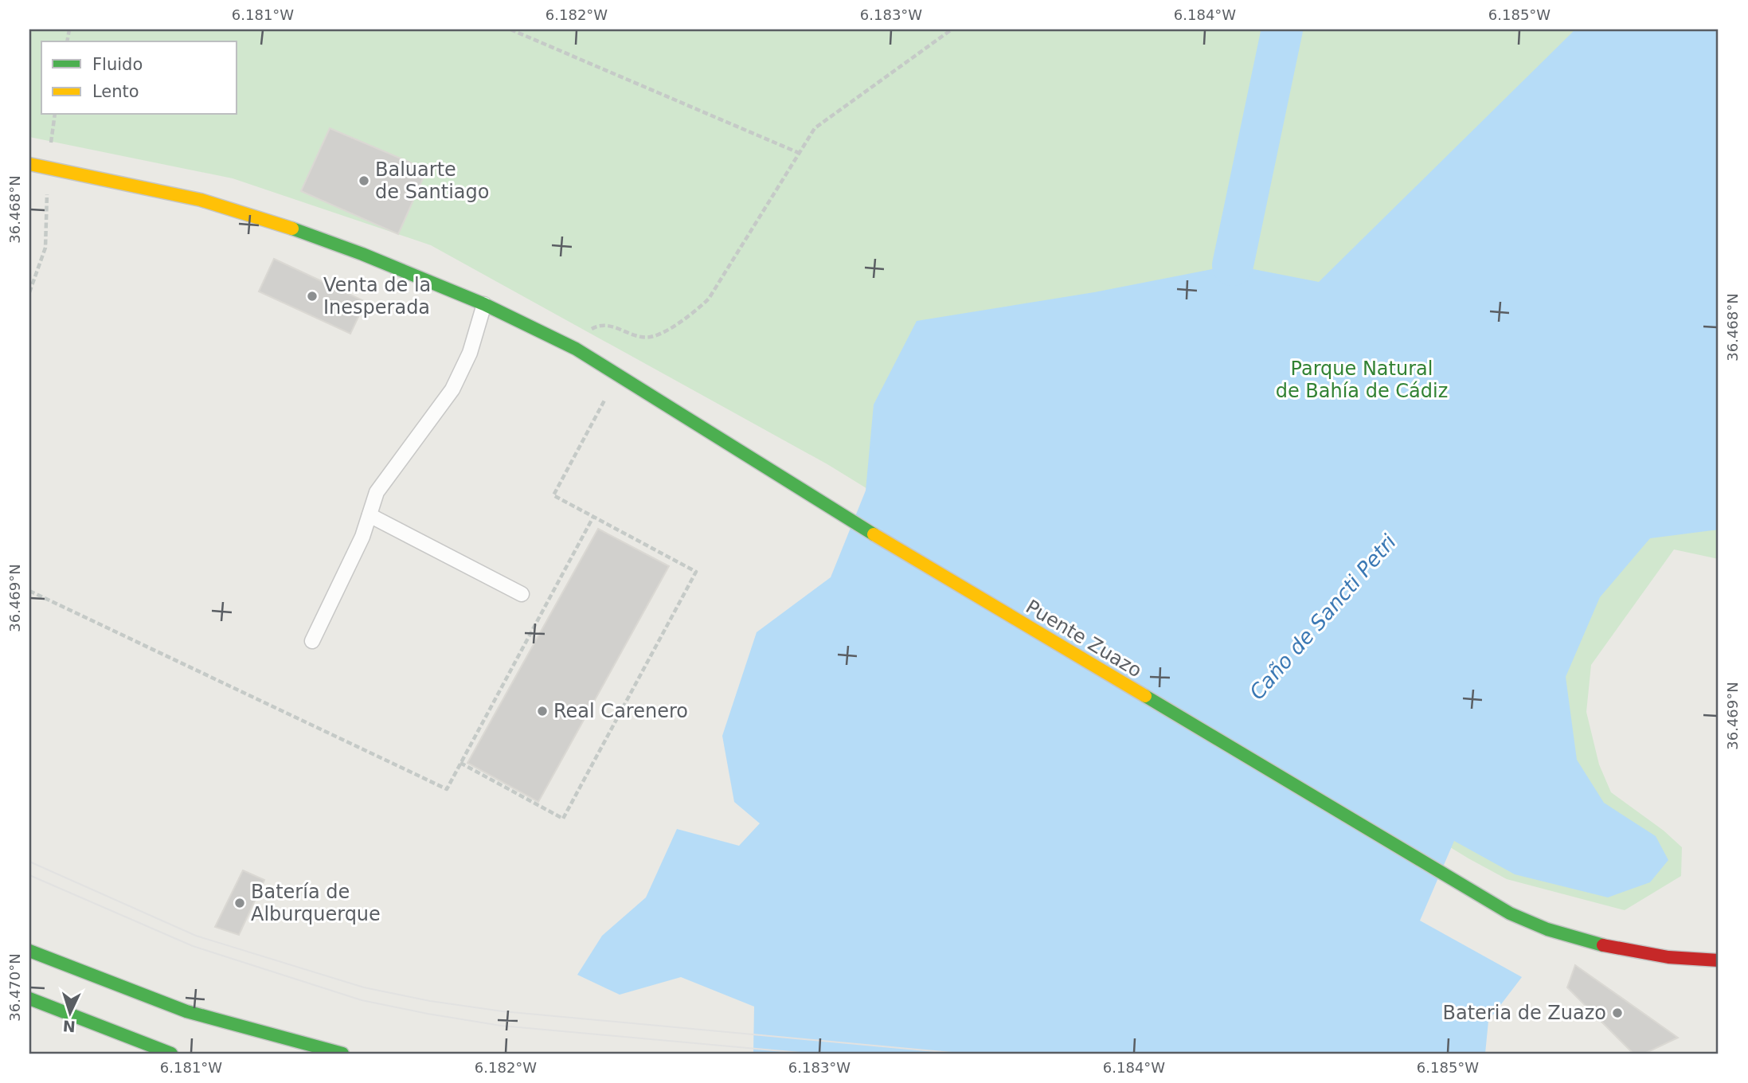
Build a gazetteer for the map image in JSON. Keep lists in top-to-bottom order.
{
  "streets": {
    "main road": ["Puente Zuazo"]
  },
  "water": ["Caño de Sancti Petri"],
  "parks": ["Parque Natural de Bahía de Cádiz"],
  "places": [
    "Baluarte de Santiago",
    "Venta de la Inesperada",
    "Real Carenero",
    "Batería de Alburquerque",
    "Bateria de Zuazo"
  ],
  "legend": ["Fluido", "Lento"],
  "north": "bottom",
  "coordinates": [
    "6.181°W",
    "6.182°W",
    "6.183°W",
    "6.184°W",
    "6.185°W",
    "36.468°N",
    "36.469°N",
    "36.470°N"
  ]
}
